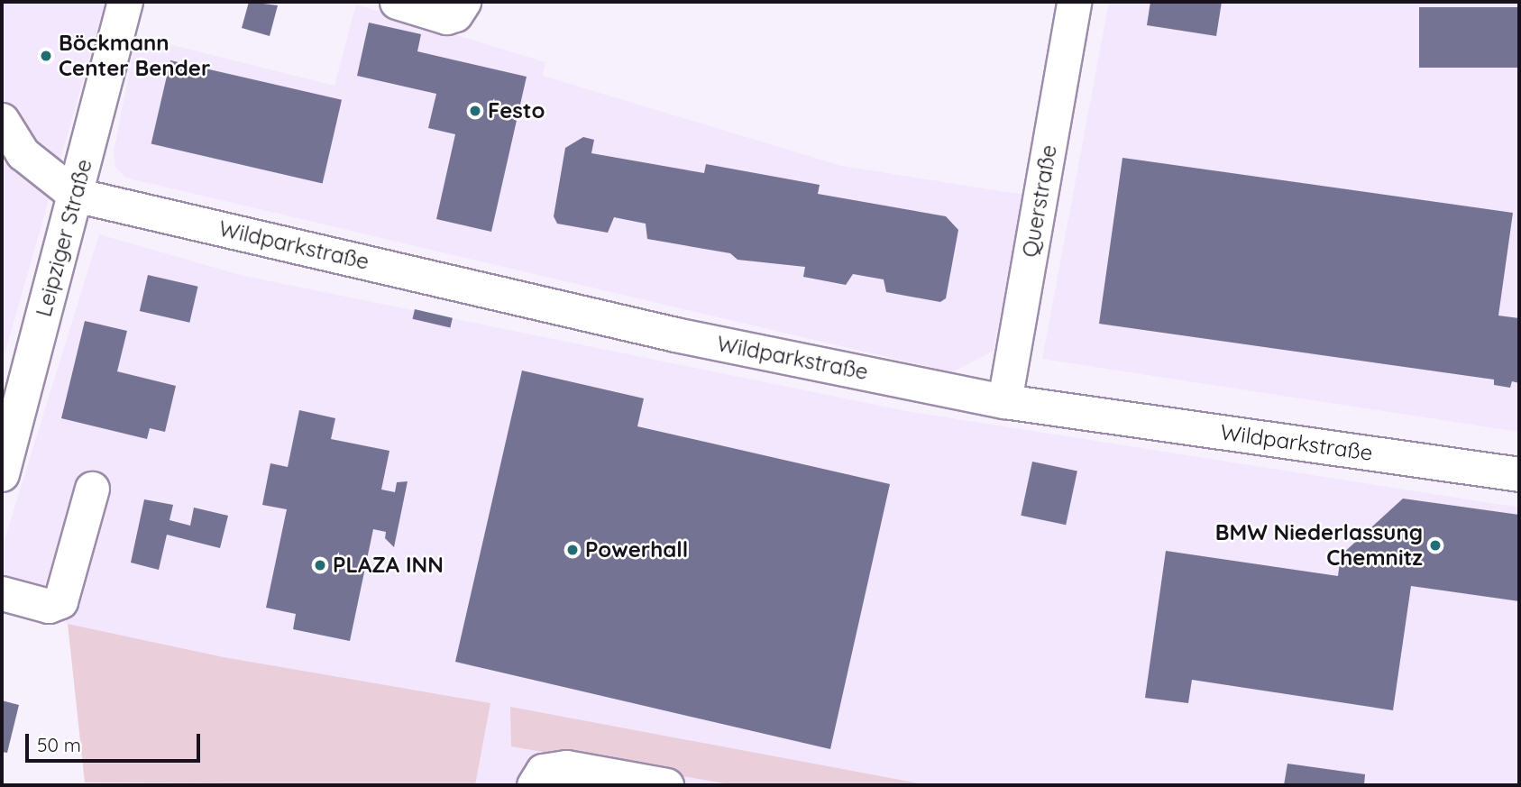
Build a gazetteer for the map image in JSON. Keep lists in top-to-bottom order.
{
  "streets": {
    "main road": ["Leipziger Straße"],
    "street": ["Querstraße", "Wildparkstraße"]
  },
  "crossings": [
    ["Querstraße", "Wildparkstraße"],
    ["Leipziger Straße", "Wildparkstraße"]
  ],
  "places": [
    "Böckmann Center Bender",
    "Festo",
    "BMW Niederlassung Chemnitz",
    "Powerhall",
    "PLAZA INN"
  ],
  "scale_bar": "50 m"
}
